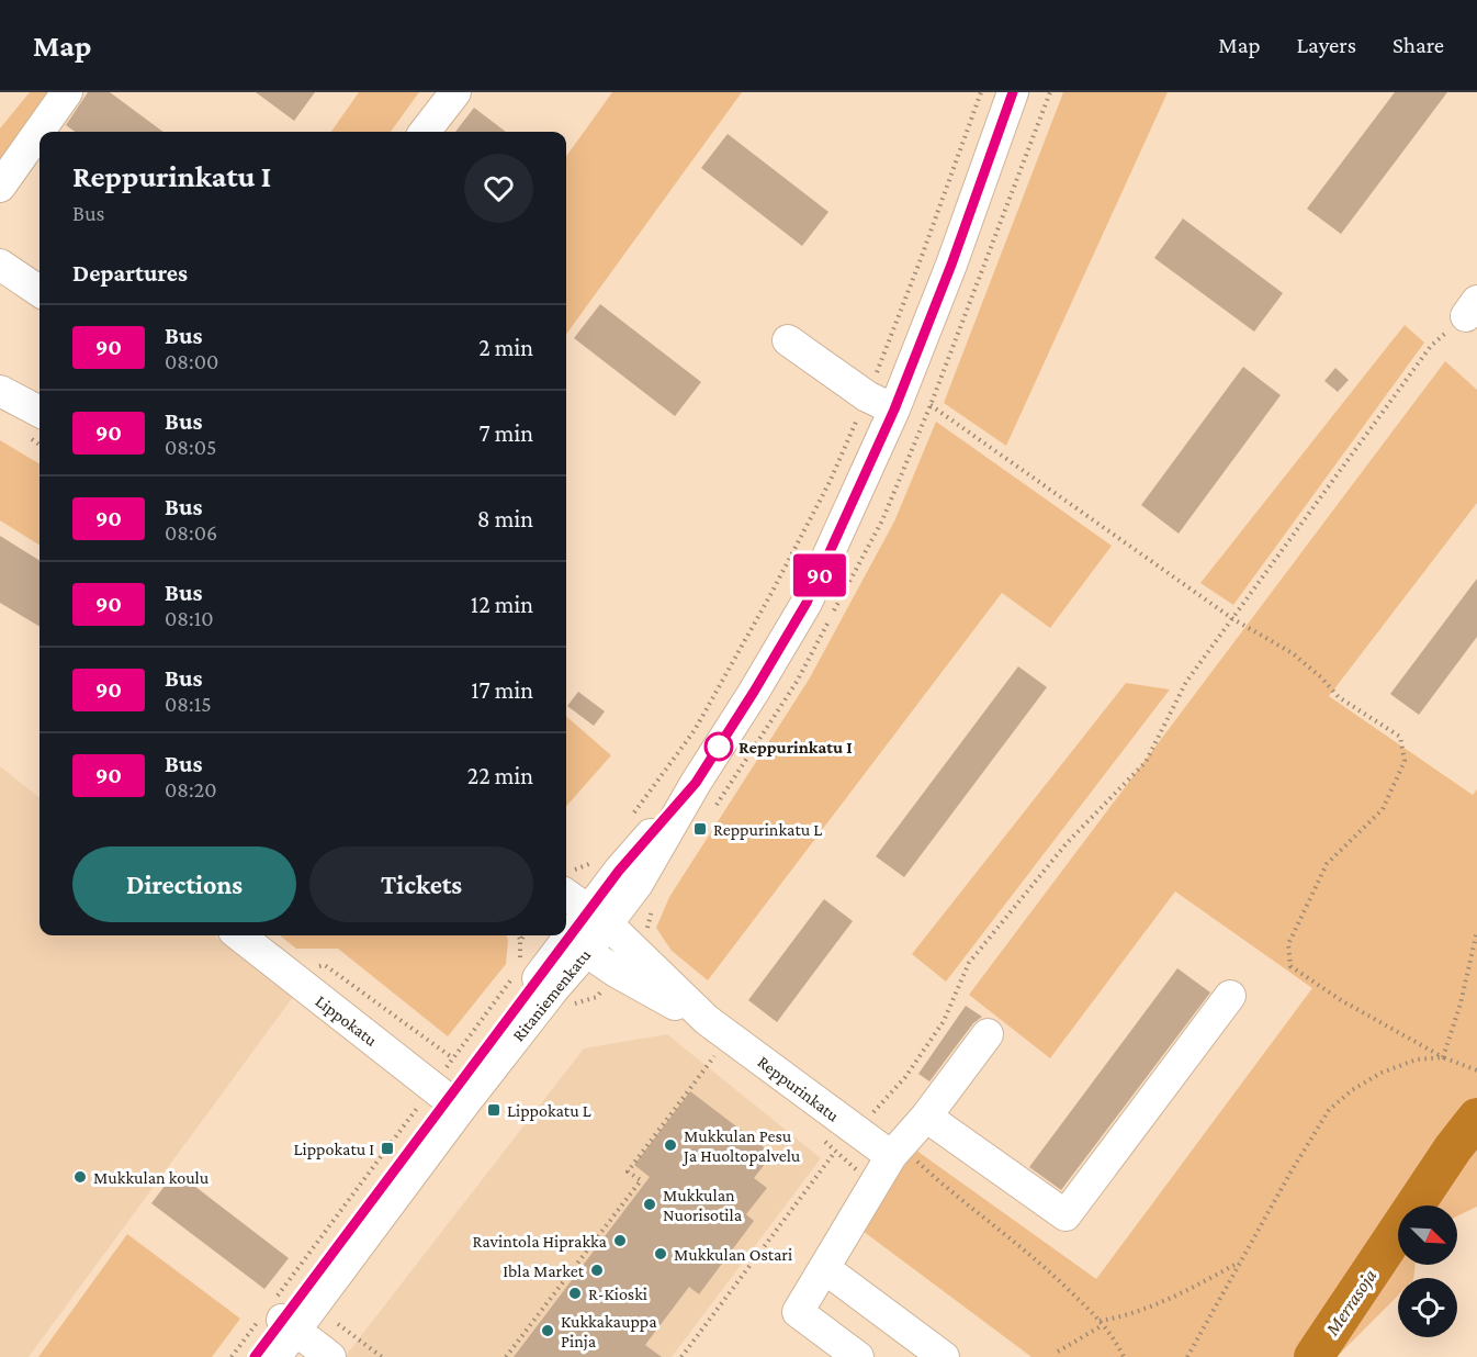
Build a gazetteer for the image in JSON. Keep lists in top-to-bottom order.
{
  "streets": {
    "street": ["Ritaniemenkatu", "Lippokatu", "Reppurinkatu"]
  },
  "crossings": [
    ["Ritaniemenkatu", "Lippokatu"],
    ["Ritaniemenkatu", "Reppurinkatu"]
  ],
  "water": ["Merrasoja"],
  "places": {
    "other": [
      "Reppurinkatu I",
      "Mukkulan Pesu Ja Huoltopalvelu",
      "Mukkulan koulu",
      "Mukkulan Nuorisotila",
      "Ravintola Hiprakka",
      "Mukkulan Ostari",
      "Ibla Market",
      "R-Kioski",
      "Kukkakauppa Pinja"
    ],
    "transit": ["Reppurinkatu L", "Lippokatu L", "Lippokatu I"]
  },
  "lines": ["bus line 90"],
  "north": "bottom right",
  "page": {
    "header": "Map",
    "nav": ["Map", "Layers", "Share"],
    "on_map": "90",
    "heading": [
      ["Reppurinkatu I", "Bus"],
      "Departures"
    ],
    "list": [
      {
        "mark": "90",
        "name": "Bus",
        "note": "08:00",
        "value": "2 min"
      },
      {
        "mark": "90",
        "name": "Bus",
        "note": "08:05",
        "value": "7 min"
      },
      {
        "mark": "90",
        "name": "Bus",
        "note": "08:06",
        "value": "8 min"
      },
      {
        "mark": "90",
        "name": "Bus",
        "note": "08:10",
        "value": "12 min"
      },
      {
        "mark": "90",
        "name": "Bus",
        "note": "08:15",
        "value": "17 min"
      },
      {
        "mark": "90",
        "name": "Bus",
        "note": "08:20",
        "value": "22 min"
      }
    ],
    "buttons": ["Directions", "Tickets"]
  }
}
